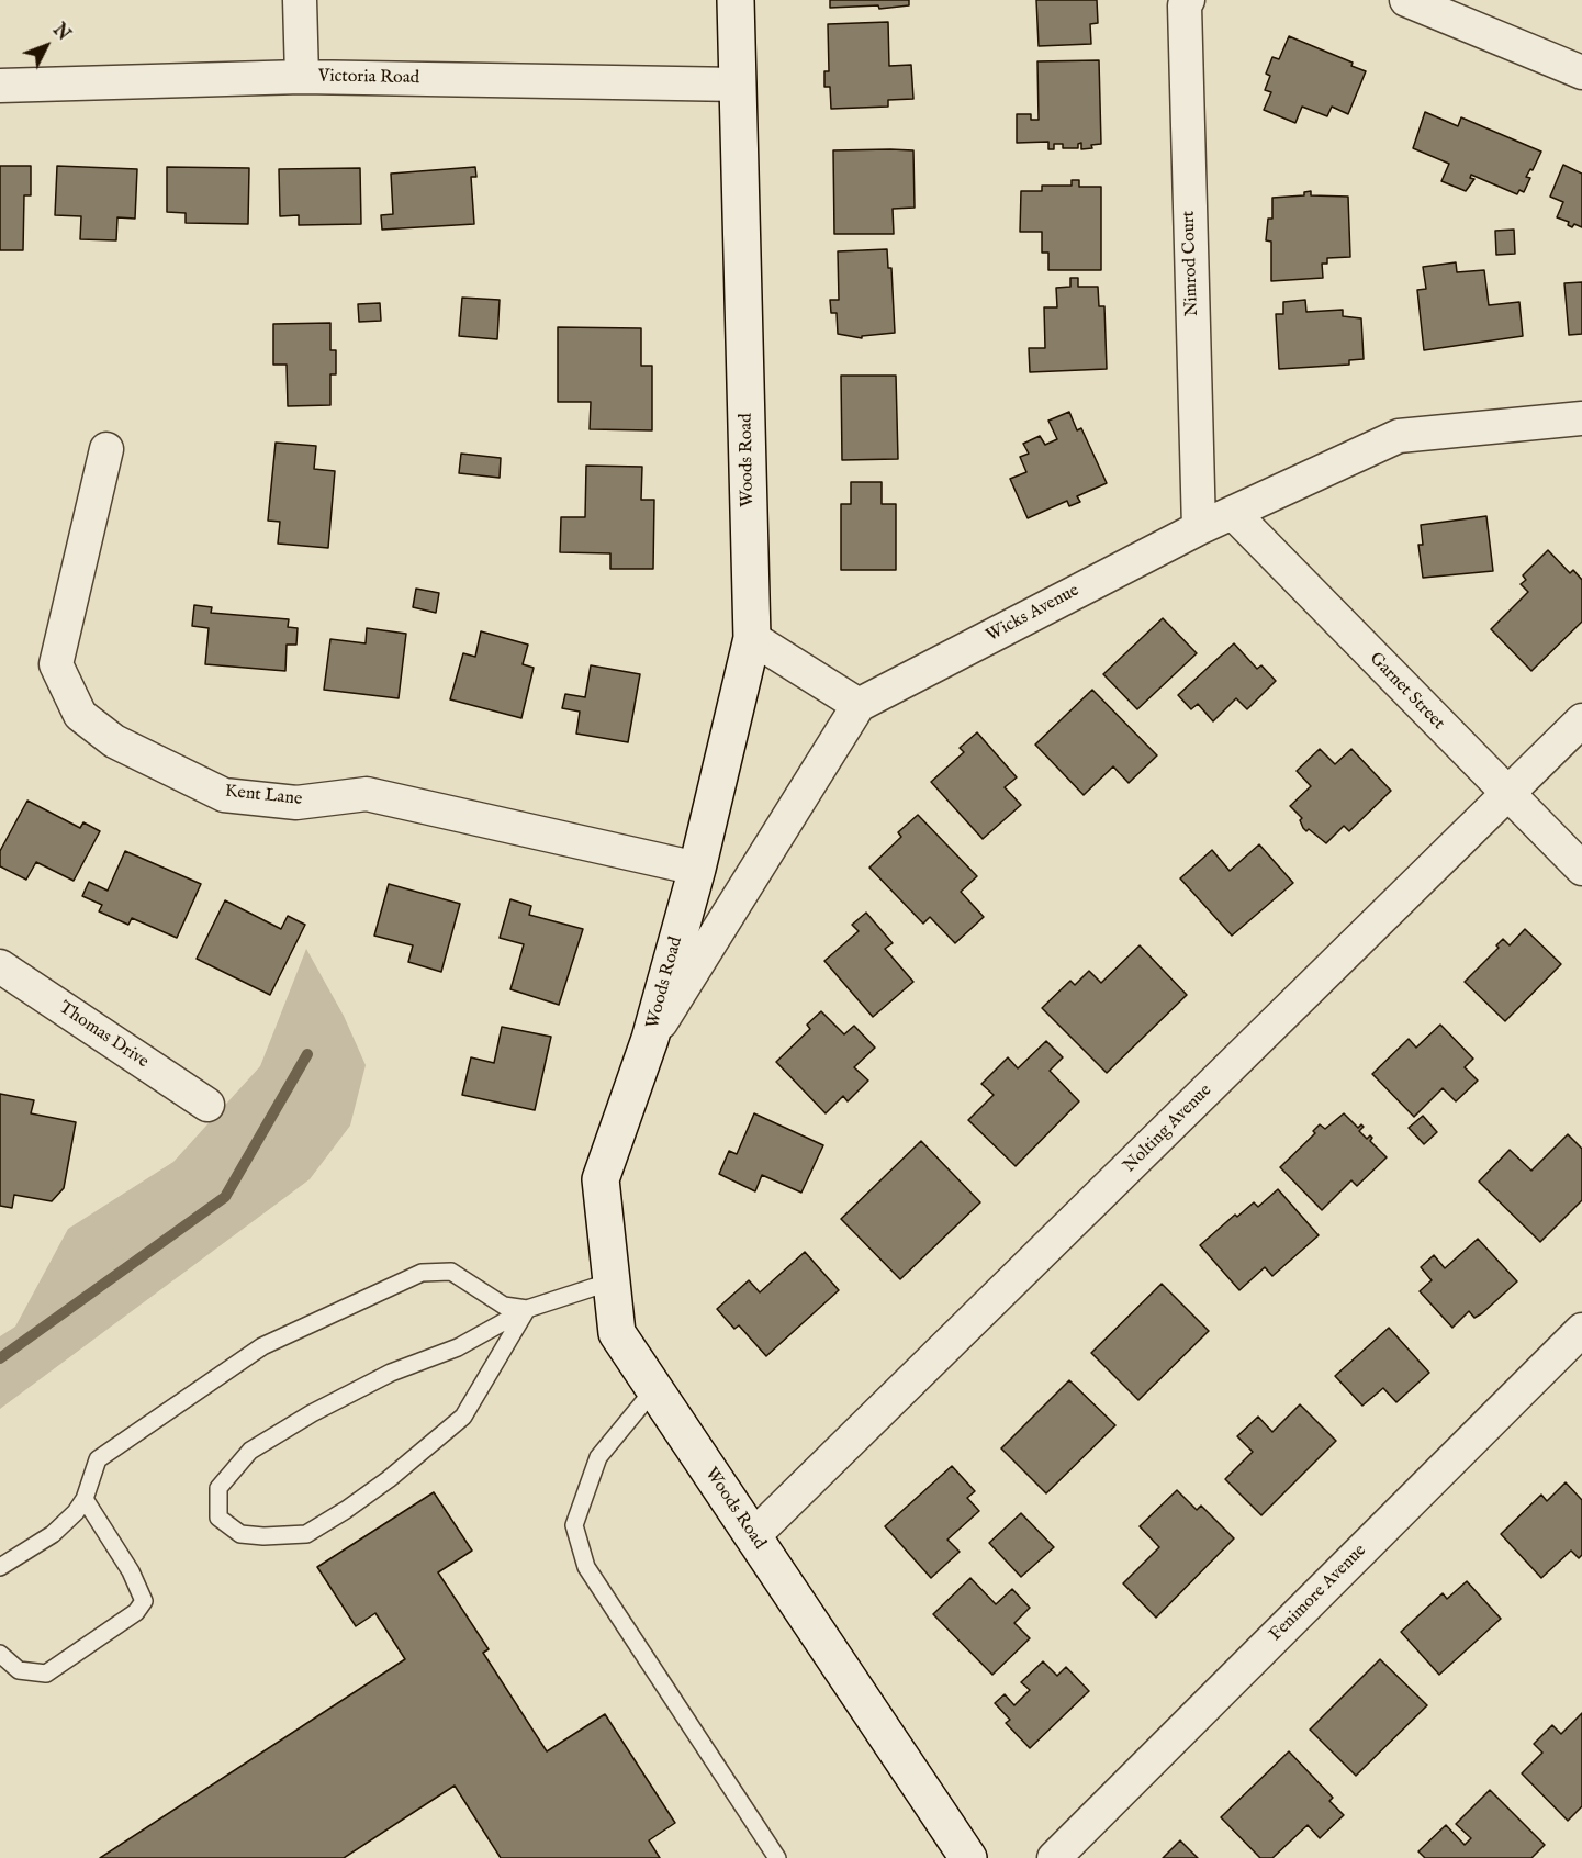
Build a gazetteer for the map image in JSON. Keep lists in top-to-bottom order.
{
  "streets": {
    "street": [
      "Victoria Road",
      "Nimrod Court",
      "Woods Road",
      "Wicks Avenue",
      "Garnet Street",
      "Kent Lane",
      "Thomas Drive",
      "Nolting Avenue",
      "Fenimore Avenue"
    ]
  },
  "crossings": [
    ["Victoria Road", "Woods Road"],
    ["Nimrod Court", "Wicks Avenue"],
    ["Woods Road", "Kent Lane"],
    ["Woods Road", "Nolting Avenue"],
    ["Wicks Avenue", "Garnet Street"],
    ["Garnet Street", "Nolting Avenue"]
  ],
  "north": "top right"
}
